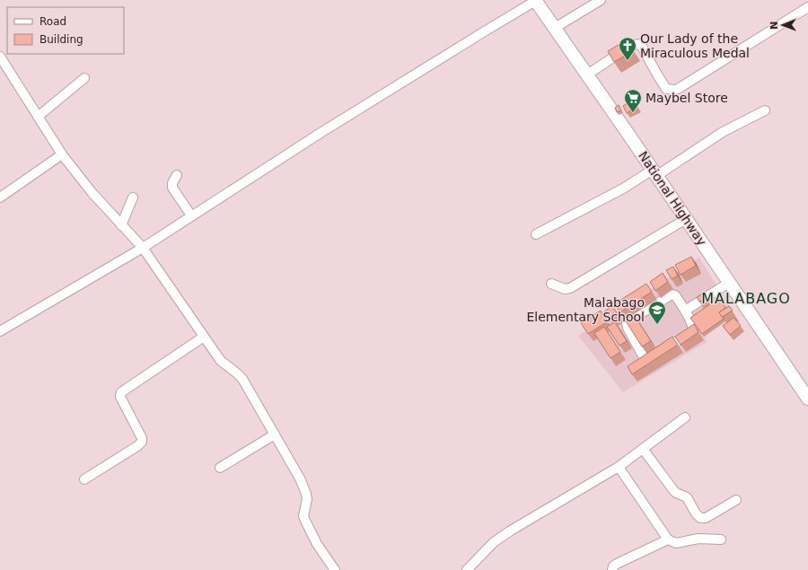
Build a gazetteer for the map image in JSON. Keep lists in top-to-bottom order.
{
  "streets": {
    "highway": ["National Highway"]
  },
  "districts": ["MALABAGO"],
  "places": {
    "church": ["Our Lady of the Miraculous Medal"],
    "supermarket": ["Maybel Store"],
    "school or university": ["Malabago Elementary School"]
  },
  "legend": ["Road", "Building"],
  "north": "left"
}
